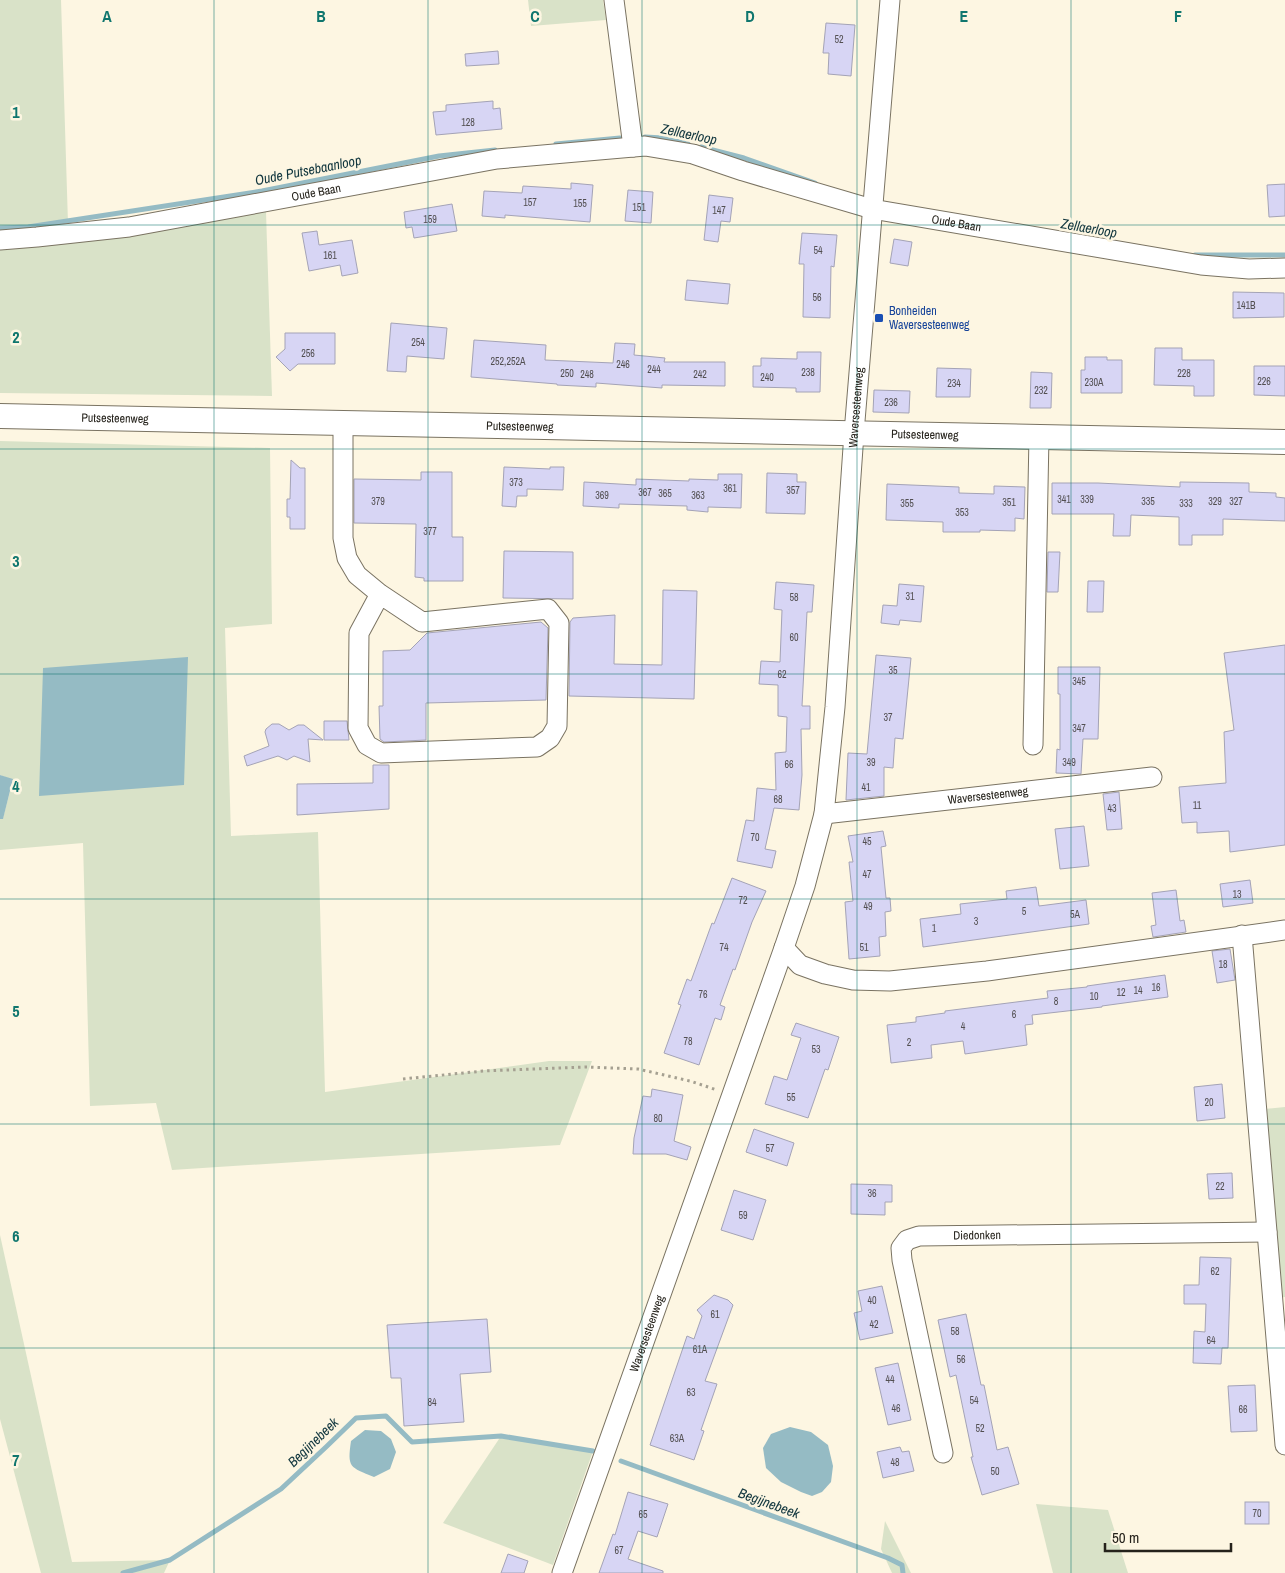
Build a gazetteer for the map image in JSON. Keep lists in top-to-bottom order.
{
  "streets": {
    "main road": ["Putsesteenweg"],
    "street": ["Oude Baan", "Waversesteenweg", "Diedonken"]
  },
  "crossings": [
    ["Oude Baan", "Waversesteenweg"],
    ["Waversesteenweg", "Putsesteenweg"]
  ],
  "water": ["Zellaerloop", "Oude Putsebaanloop", "Begijnebeek"],
  "places": {
    "transit": ["Bonheiden Waversesteenweg"]
  },
  "house_numbers": [
    "52",
    "128",
    "157",
    "155",
    "151",
    "147",
    "159",
    "54",
    "161",
    "56",
    "141B",
    "254",
    "256",
    "252,252A",
    "246",
    "244",
    "238",
    "250",
    "228",
    "248",
    "242",
    "240",
    "226",
    "230A",
    "234",
    "232",
    "236",
    "373",
    "361",
    "357",
    "367",
    "365",
    "369",
    "363",
    "341",
    "339",
    "379",
    "335",
    "329",
    "327",
    "351",
    "355",
    "333",
    "353",
    "377",
    "31",
    "58",
    "60",
    "35",
    "62",
    "345",
    "37",
    "347",
    "39",
    "349",
    "66",
    "41",
    "68",
    "11",
    "43",
    "70",
    "45",
    "47",
    "13",
    "72",
    "49",
    "5",
    "5A",
    "3",
    "1",
    "74",
    "51",
    "18",
    "16",
    "14",
    "12",
    "76",
    "10",
    "8",
    "6",
    "4",
    "78",
    "2",
    "53",
    "55",
    "20",
    "80",
    "57",
    "22",
    "36",
    "59",
    "62",
    "40",
    "61",
    "42",
    "58",
    "64",
    "61A",
    "56",
    "44",
    "63",
    "54",
    "84",
    "46",
    "66",
    "52",
    "63A",
    "48",
    "50",
    "70",
    "65",
    "67"
  ],
  "scale_bar": "50 m",
  "grid": {
    "columns": [
      "A",
      "B",
      "C",
      "D",
      "E",
      "F"
    ],
    "rows": [
      "1",
      "2",
      "3",
      "4",
      "5",
      "6",
      "7"
    ]
  }
}
